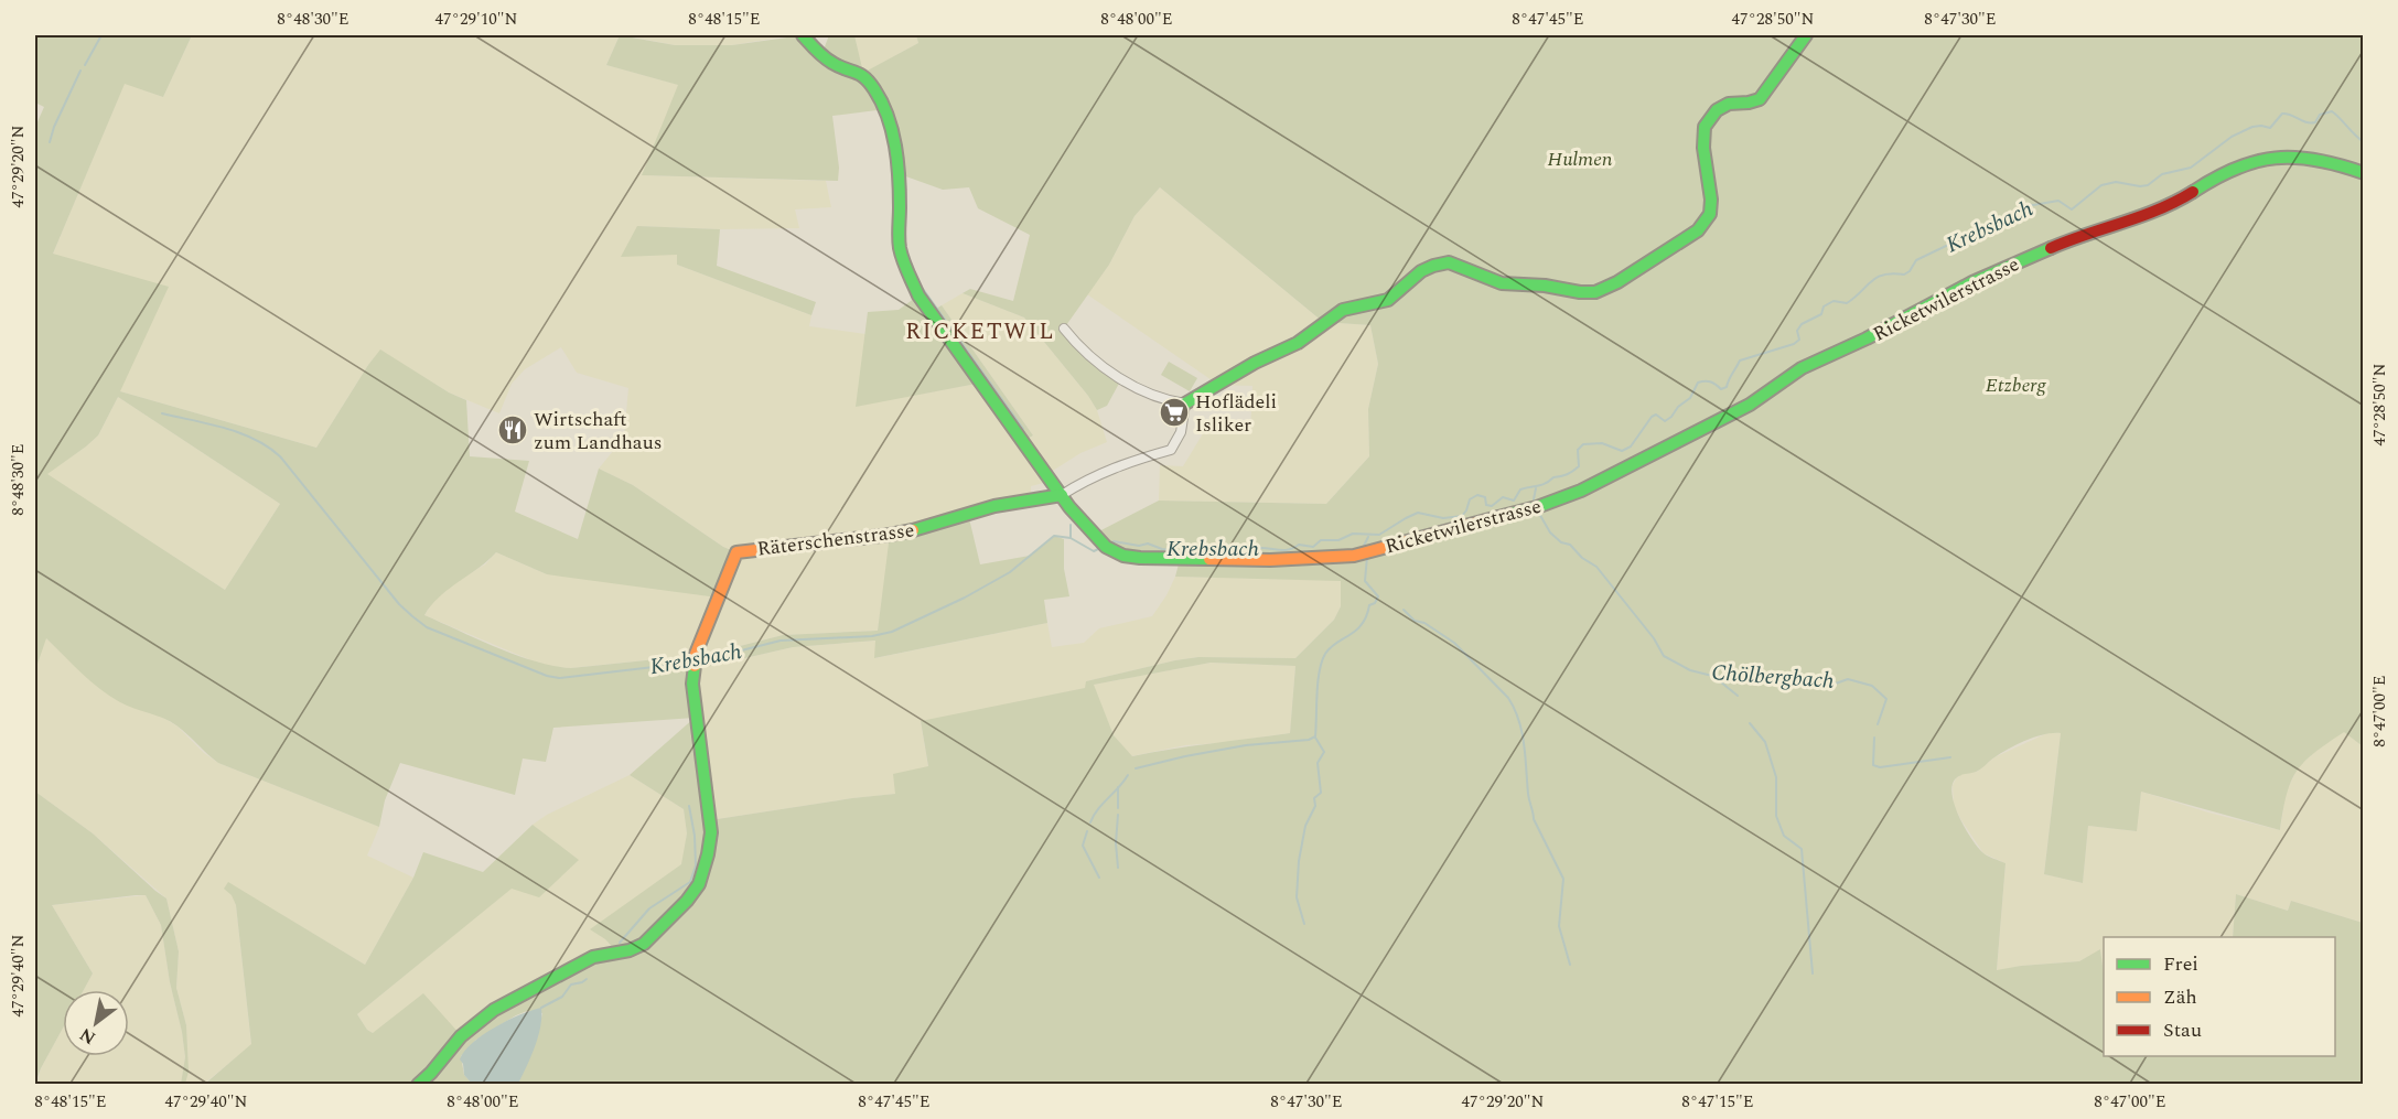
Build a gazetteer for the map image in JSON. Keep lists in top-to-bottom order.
{
  "streets": {
    "street": ["Ricketwilerstrasse", "Räterschenstrasse"]
  },
  "crossings": [
    ["Ricketwilerstrasse", "Räterschenstrasse"]
  ],
  "districts": ["RICKETWIL"],
  "water": ["Krebsbach", "Chölbergbach"],
  "parks": ["Hulmen", "Etzberg"],
  "places": {
    "supermarket": ["Hoflädeli Isliker"],
    "restaurant": ["Wirtschaft zum Landhaus"]
  },
  "legend": ["Frei", "Zäh", "Stau"],
  "north": "bottom left",
  "coordinates": [
    "8°48'30\"E",
    "47°29'10\"N",
    "8°48'15\"E",
    "8°48'00\"E",
    "8°47'45\"E",
    "47°28'50\"N",
    "8°47'30\"E",
    "47°29'20\"N",
    "8°47'00\"E",
    "47°29'40\"N",
    "8°47'15\"E"
  ]
}
